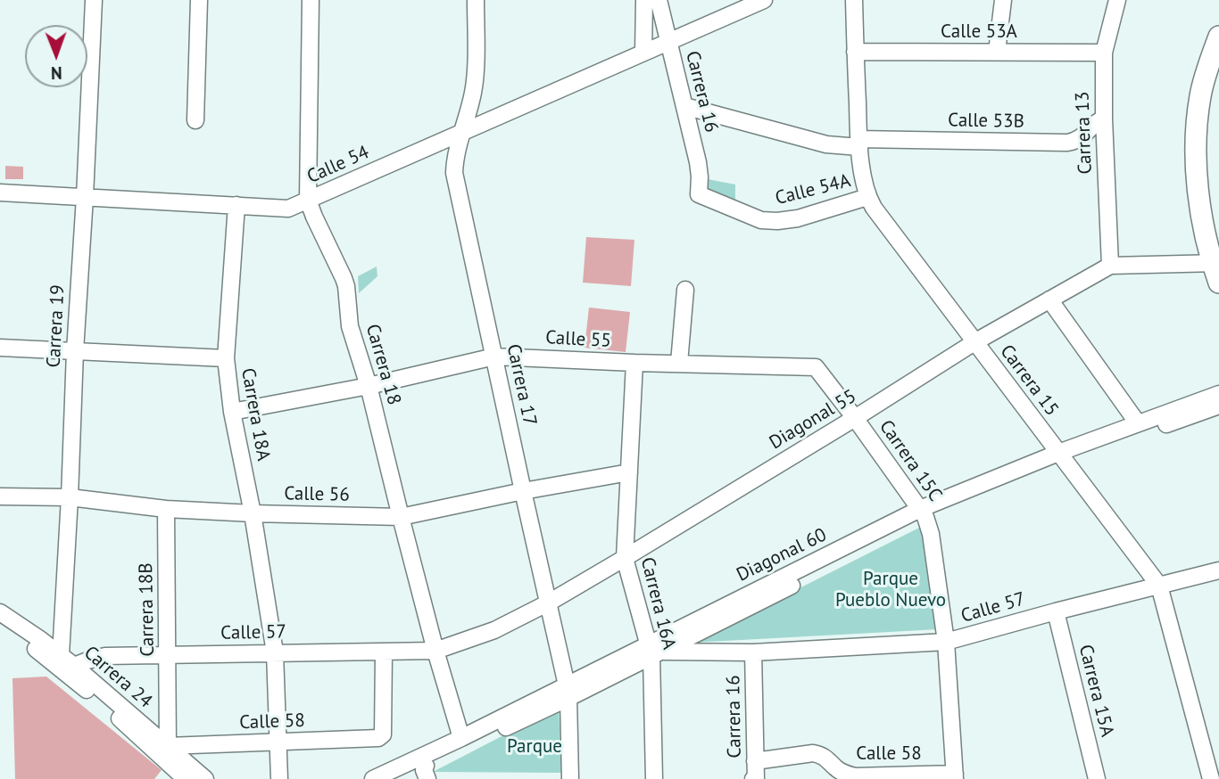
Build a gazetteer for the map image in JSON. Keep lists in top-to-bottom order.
{
  "streets": {
    "street": [
      "Calle 53A",
      "Carrera 16",
      "Calle 53B",
      "Carrera 13",
      "Calle 54",
      "Calle 54A",
      "Carrera 19",
      "Calle 55",
      "Carrera 18",
      "Carrera 15",
      "Carrera 17",
      "Carrera 18A",
      "Diagonal 55",
      "Carrera 15C",
      "Calle 56",
      "Diagonal 60",
      "Carrera 16A",
      "Calle 57",
      "Carrera 18B",
      "Carrera 24",
      "Carrera 15A",
      "Calle 58"
    ]
  },
  "crossings": [
    ["Calle 53A", "Carrera 13"],
    ["Calle 53A", "Carrera 15"],
    ["Carrera 16", "Calle 53B"],
    ["Carrera 16", "Calle 54"],
    ["Carrera 16", "Calle 54A"],
    ["Carrera 16", "Calle 57"],
    ["Carrera 16", "Calle 58"],
    ["Calle 53B", "Carrera 13"],
    ["Calle 53B", "Carrera 15"],
    ["Carrera 13", "Diagonal 55"],
    ["Calle 54", "Carrera 19"],
    ["Calle 54", "Carrera 18"],
    ["Calle 54", "Carrera 17"],
    ["Calle 54", "Carrera 18A"],
    ["Calle 54A", "Carrera 15"],
    ["Carrera 19", "Calle 56"],
    ["Carrera 19", "Carrera 24"],
    ["Calle 55", "Carrera 18"],
    ["Calle 55", "Carrera 17"],
    ["Calle 55", "Carrera 18A"],
    ["Calle 55", "Carrera 15C"],
    ["Calle 55", "Carrera 16A"],
    ["Carrera 18", "Diagonal 55"],
    ["Carrera 18", "Calle 56"],
    ["Carrera 18", "Diagonal 60"],
    ["Carrera 18", "Calle 57"],
    ["Carrera 15", "Diagonal 55"],
    ["Carrera 15", "Diagonal 60"],
    ["Carrera 15", "Calle 57"],
    ["Carrera 17", "Diagonal 55"],
    ["Carrera 17", "Calle 56"],
    ["Carrera 17", "Diagonal 60"],
    ["Carrera 18A", "Calle 56"],
    ["Carrera 18A", "Calle 57"],
    ["Carrera 18A", "Calle 58"],
    ["Diagonal 55", "Carrera 15C"],
    ["Diagonal 55", "Carrera 16A"],
    ["Diagonal 55", "Calle 57"],
    ["Carrera 15C", "Diagonal 60"],
    ["Carrera 15C", "Calle 57"],
    ["Carrera 15C", "Calle 58"],
    ["Calle 56", "Carrera 16A"],
    ["Calle 56", "Carrera 18B"],
    ["Diagonal 60", "Carrera 16A"],
    ["Diagonal 60", "Calle 57"],
    ["Carrera 16A", "Calle 57"],
    ["Calle 57", "Carrera 18B"],
    ["Calle 57", "Carrera 24"],
    ["Calle 57", "Carrera 15A"],
    ["Calle 57", "Calle 58"],
    ["Carrera 18B", "Carrera 24"],
    ["Carrera 18B", "Calle 58"],
    ["Carrera 24", "Calle 58"]
  ],
  "parks": ["Parque Pueblo Nuevo", "Parque"],
  "north": "bottom"
}
